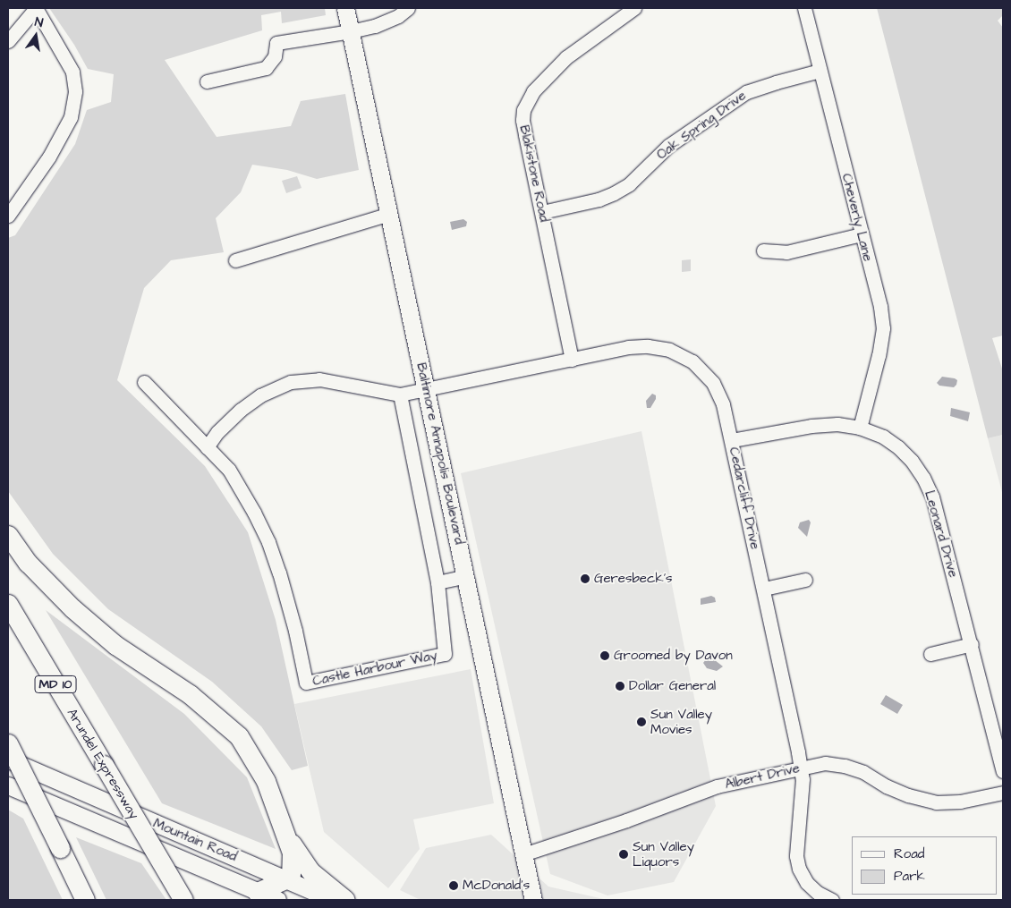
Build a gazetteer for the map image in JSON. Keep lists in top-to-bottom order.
{
  "streets": {
    "highway": ["MD 10", "Arundel Expressway"],
    "main road": ["Baltimore Annapolis Boulevard", "Mountain Road"],
    "street": [
      "Oak Spring Drive",
      "Blakistone Road",
      "Cheverly Lane",
      "Cedarcliff Drive",
      "Leonard Drive",
      "Castle Harbour Way",
      "Albert Drive"
    ]
  },
  "crossings": [
    ["Oak Spring Drive", "Blakistone Road"],
    ["Oak Spring Drive", "Cheverly Lane"],
    ["Blakistone Road", "Cedarcliff Drive"],
    ["Cheverly Lane", "Leonard Drive"],
    ["Baltimore Annapolis Boulevard", "Cedarcliff Drive"],
    ["Baltimore Annapolis Boulevard", "Albert Drive"],
    ["Cedarcliff Drive", "Leonard Drive"],
    ["Cedarcliff Drive", "Albert Drive"]
  ],
  "places": [
    "Geresbeck's",
    "Groomed by Davon",
    "Dollar General",
    "Sun Valley Movies",
    "Sun Valley Liquors",
    "McDonald's"
  ],
  "legend": ["Road", "Park"],
  "north": "top"
}
